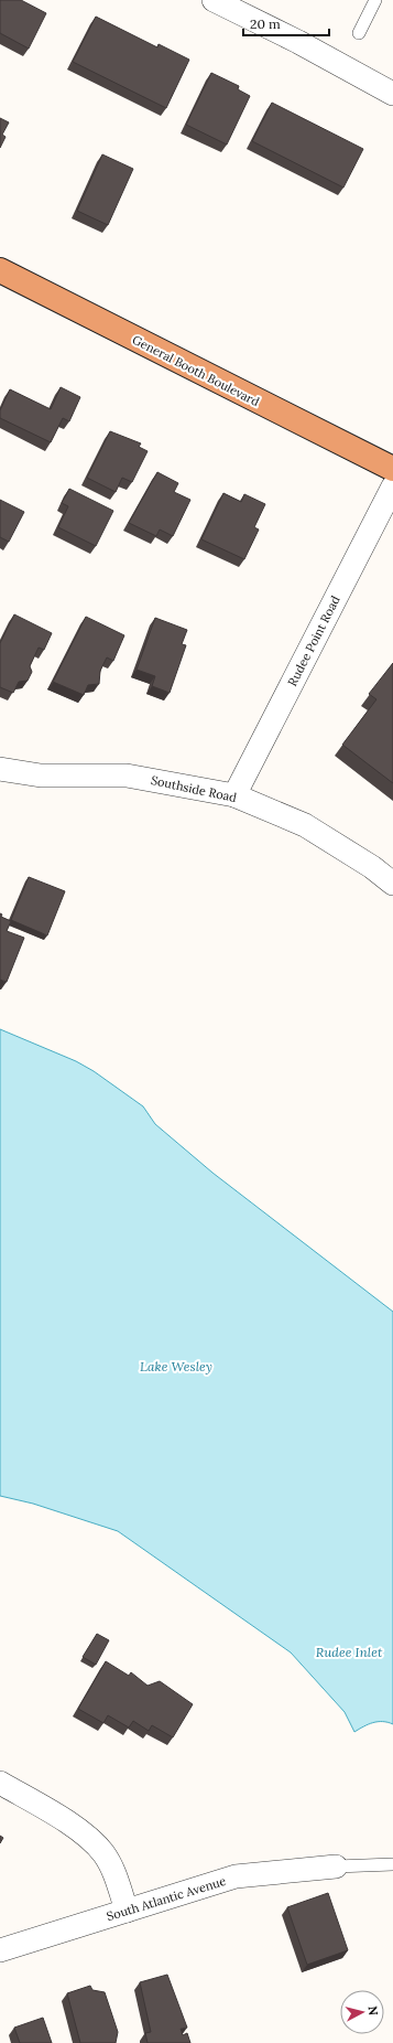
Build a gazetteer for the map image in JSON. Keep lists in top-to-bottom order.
{
  "streets": {
    "highway": ["General Booth Boulevard"],
    "street": ["Rudee Point Road", "Southside Road", "South Atlantic Avenue"]
  },
  "crossings": [
    ["Rudee Point Road", "Southside Road"]
  ],
  "water": ["Lake Wesley", "Rudee Inlet"],
  "scale_bar": "20 m",
  "north": "right"
}
